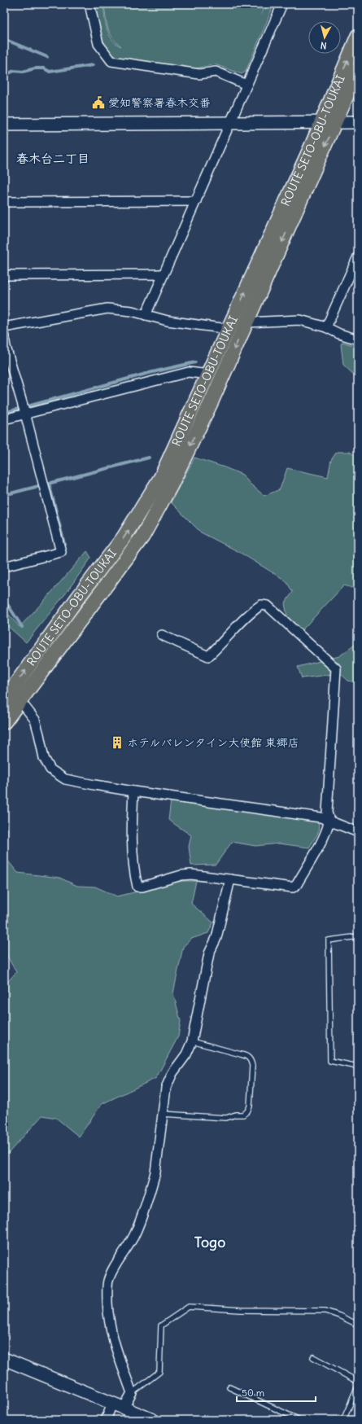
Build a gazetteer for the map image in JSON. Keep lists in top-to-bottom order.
{
  "streets": {
    "main road": ["ROUTE SETO-OBU-TOUKAI"]
  },
  "districts": ["春木台二丁目", "Togo"],
  "places": {
    "public building": ["愛知警察署春木交番"],
    "building": ["ホテルバレンタイン大使館 東郷店"]
  },
  "scale_bar": "50 m",
  "north": "bottom"
}
